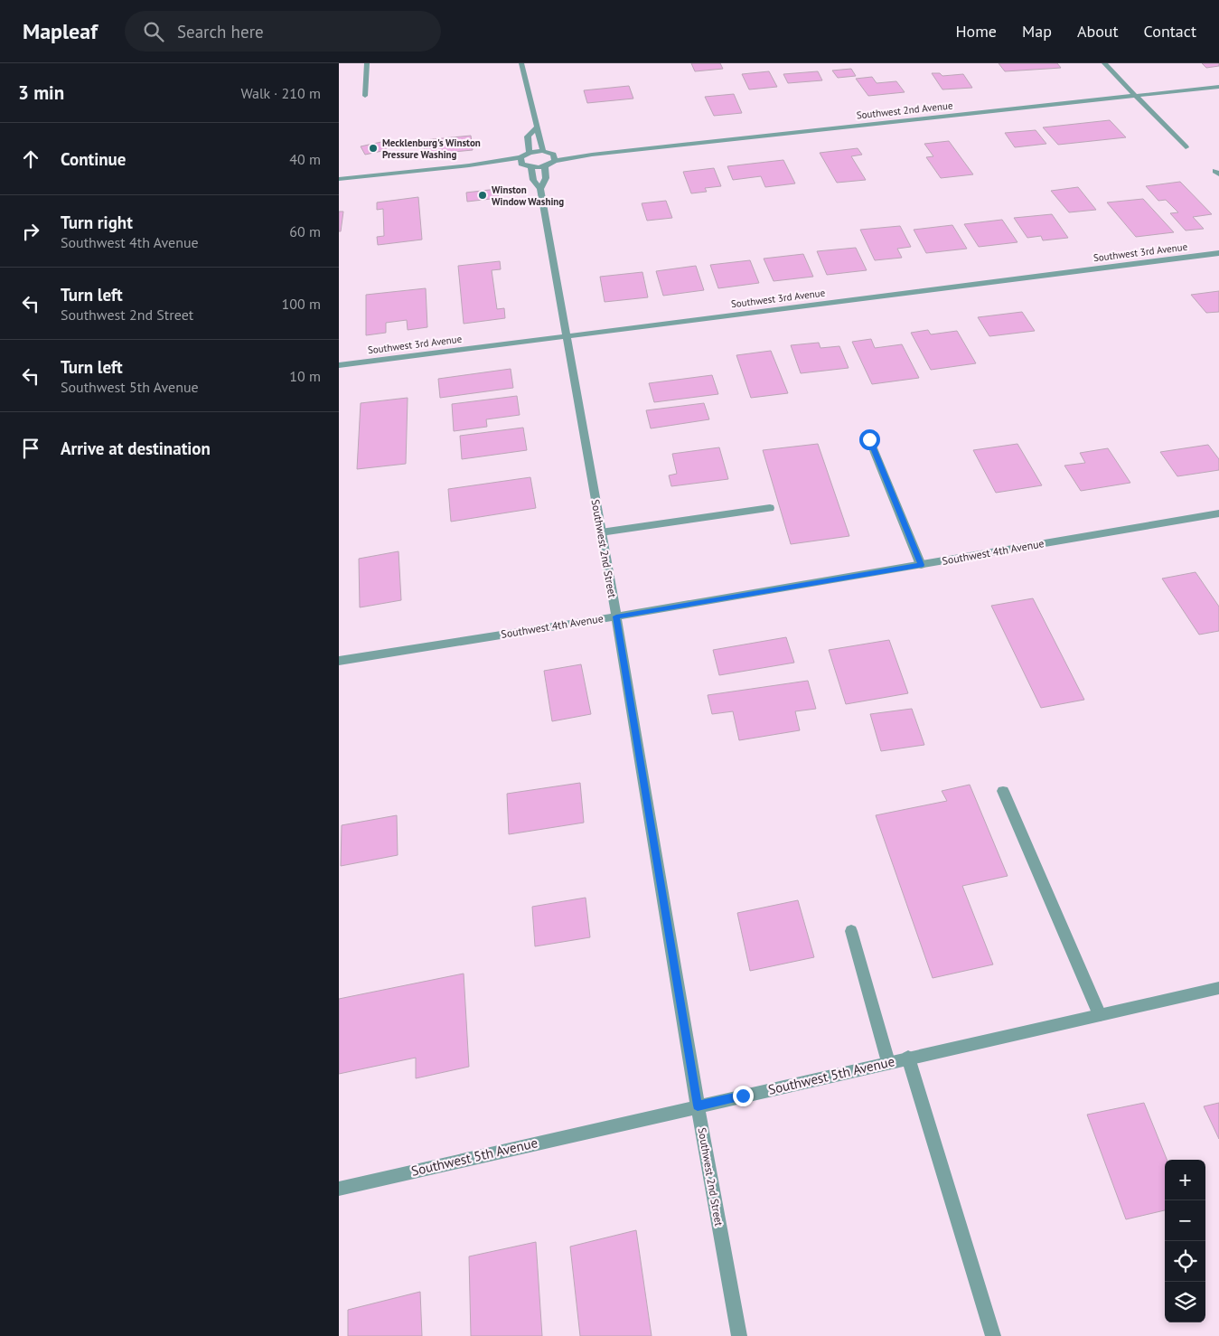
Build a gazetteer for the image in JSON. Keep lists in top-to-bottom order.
{
  "streets": {
    "street": [
      "Southwest 2nd Avenue",
      "Southwest 3rd Avenue",
      "Southwest 2nd Street",
      "Southwest 4th Avenue",
      "Southwest 5th Avenue"
    ]
  },
  "crossings": [
    ["Southwest 3rd Avenue", "Southwest 2nd Street"],
    ["Southwest 2nd Street", "Southwest 4th Avenue"],
    ["Southwest 2nd Street", "Southwest 5th Avenue"]
  ],
  "places": ["Mecklenburg's Winston Pressure Washing", "Winston Window Washing"],
  "page": {
    "header": "Mapleaf",
    "search": "Search here",
    "nav": [
      "Home",
      "Map",
      "About",
      "Contact"
    ],
    "heading": ["3 min", "Walk · 210 m"],
    "list": [
      ["Continue", "40 m"],
      ["Turn right", "Southwest 4th Avenue", "60 m"],
      ["Turn left", "Southwest 2nd Street", "100 m"],
      ["Turn left", "Southwest 5th Avenue", "10 m"],
      "Arrive at destination"
    ],
    "map_buttons": ["+", "−"]
  }
}
